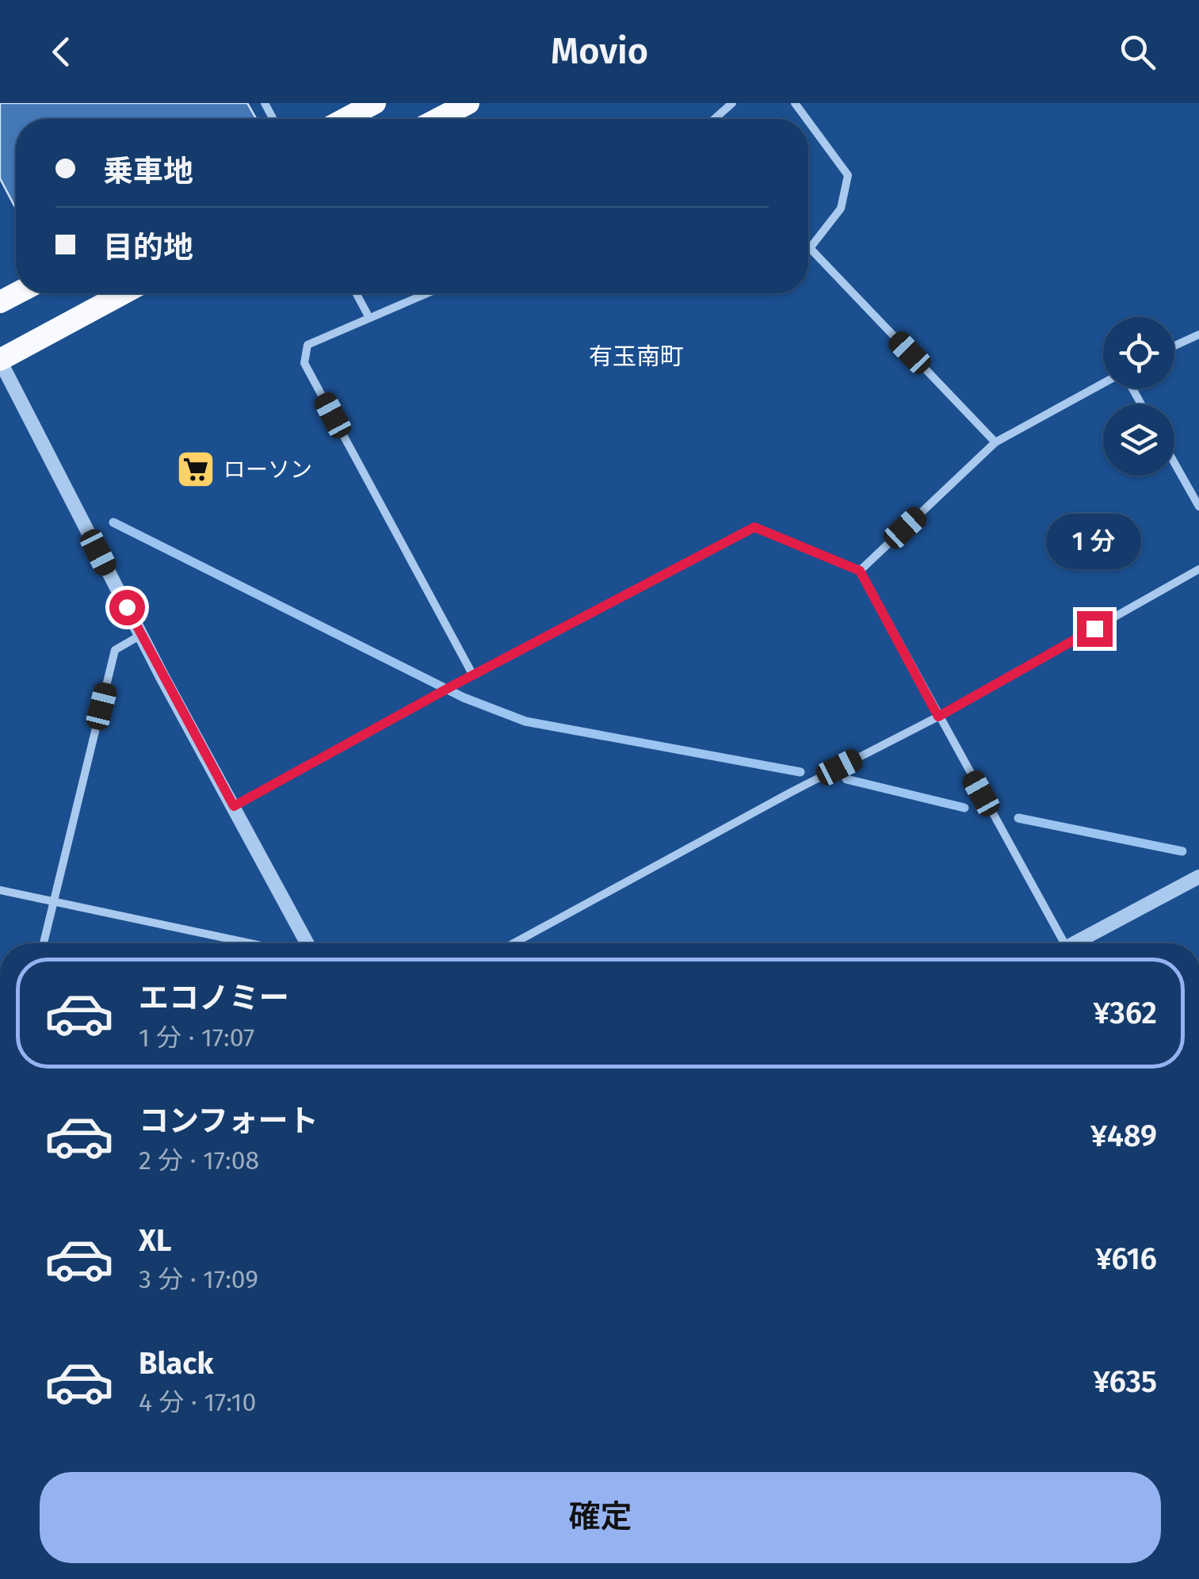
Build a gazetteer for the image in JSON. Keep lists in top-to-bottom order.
{
  "districts": ["有玉南町"],
  "places": {
    "supermarket": ["ローソン"]
  },
  "page": {
    "header": "Movio",
    "banner": ["乗車地", "目的地"],
    "bubble": "1 分",
    "list": [
      {
        "name": "エコノミー",
        "note": "1 分 · 17:07",
        "value": "¥362"
      },
      {
        "name": "コンフォート",
        "note": "2 分 · 17:08",
        "value": "¥489"
      },
      {
        "name": "XL",
        "note": "3 分 · 17:09",
        "value": "¥616"
      },
      {
        "name": "Black",
        "note": "4 分 · 17:10",
        "value": "¥635"
      }
    ],
    "buttons": "確定"
  }
}
